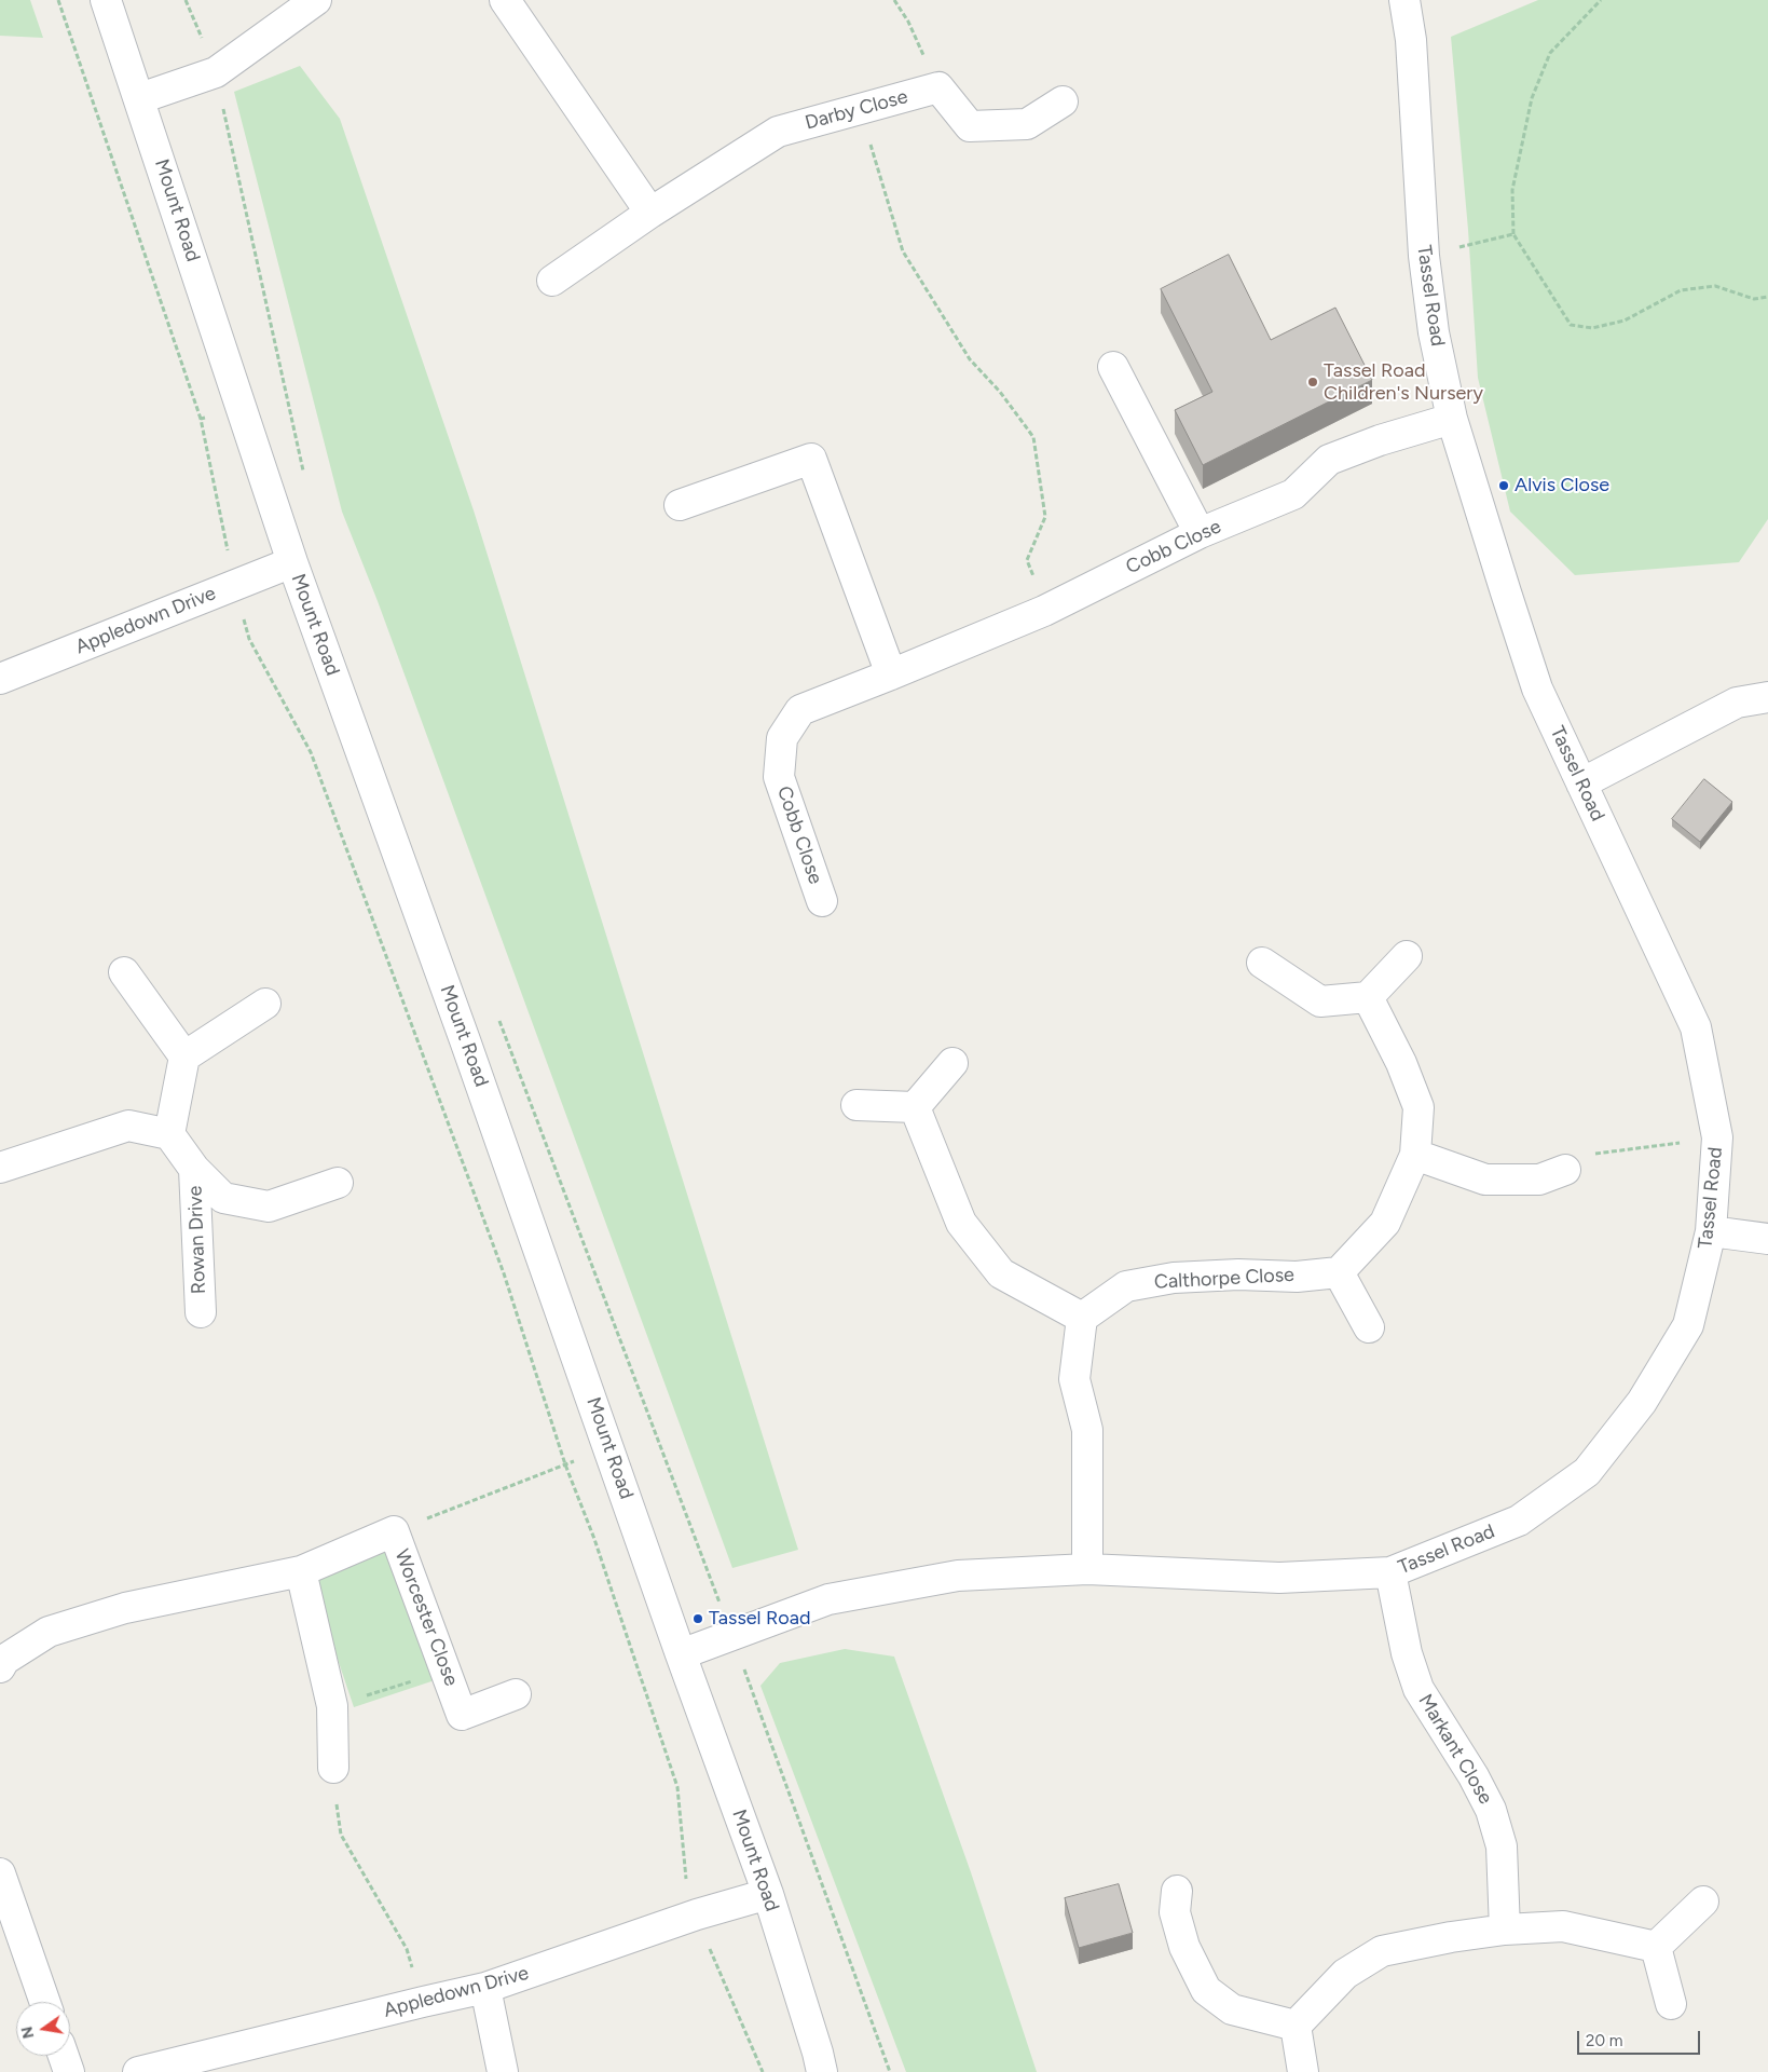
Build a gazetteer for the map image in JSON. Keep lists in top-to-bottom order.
{
  "streets": {
    "street": [
      "Darby Close",
      "Mount Road",
      "Tassel Road",
      "Cobb Close",
      "Appledown Drive",
      "Rowan Drive",
      "Calthorpe Close",
      "Worcester Close",
      "Markant Close"
    ]
  },
  "crossings": [
    ["Mount Road", "Tassel Road"],
    ["Mount Road", "Appledown Drive"],
    ["Tassel Road", "Cobb Close"],
    ["Tassel Road", "Markant Close"]
  ],
  "places": ["Tassel Road Children's Nursery", "Alvis Close", "Tassel Road"],
  "scale_bar": "20 m",
  "north": "left"
}
